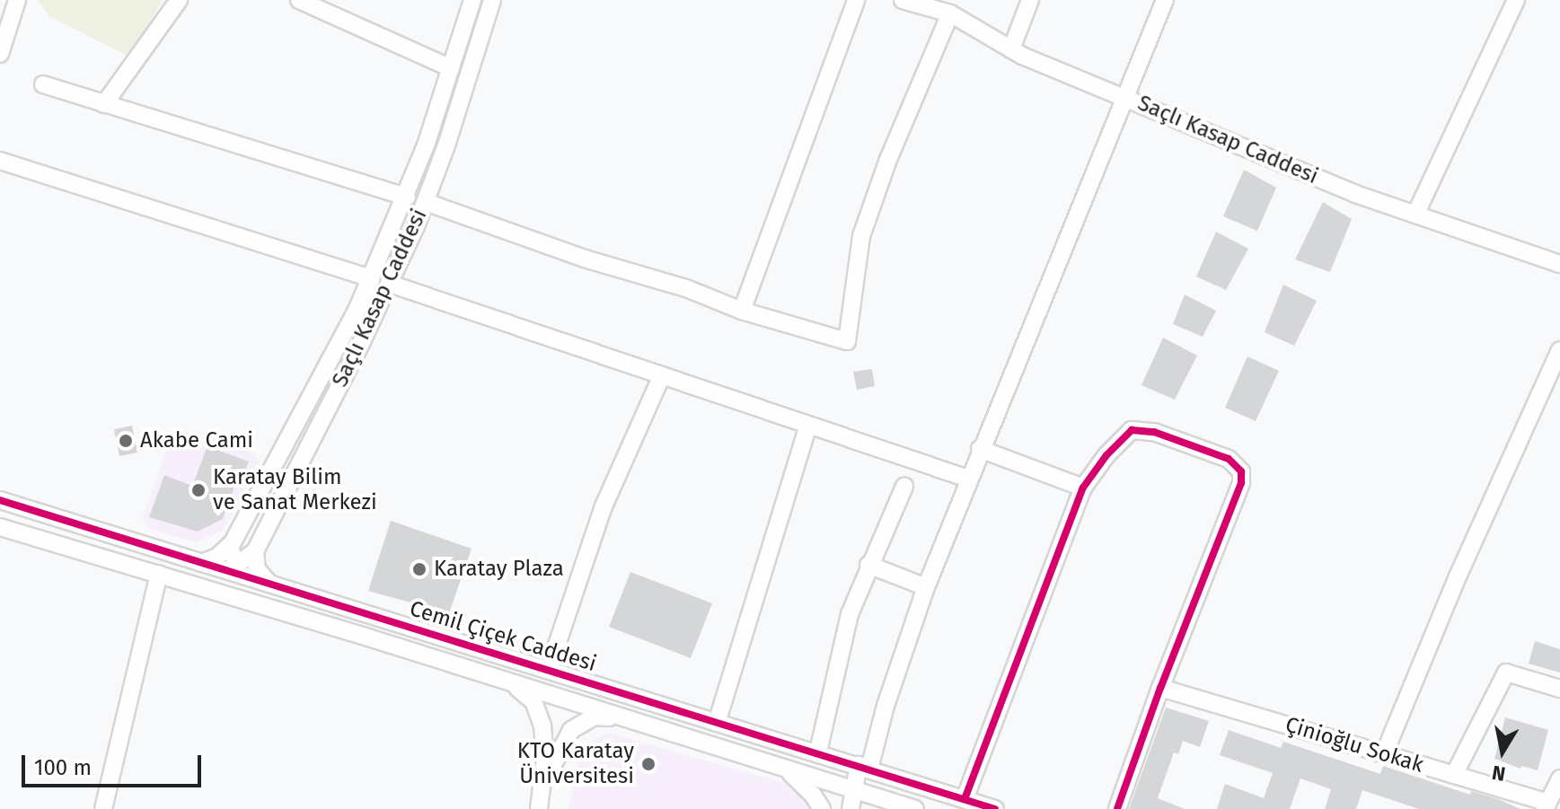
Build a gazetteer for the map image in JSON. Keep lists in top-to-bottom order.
{
  "streets": {
    "street": ["Saçlı Kasap Caddesi", "Cemil Çiçek Caddesi", "Çinioğlu Sokak"]
  },
  "places": [
    "Akabe Cami",
    "Karatay Bilim ve Sanat Merkezi",
    "Karatay Plaza",
    "KTO Karatay Üniversitesi"
  ],
  "scale_bar": "100 m",
  "north": "bottom"
}
